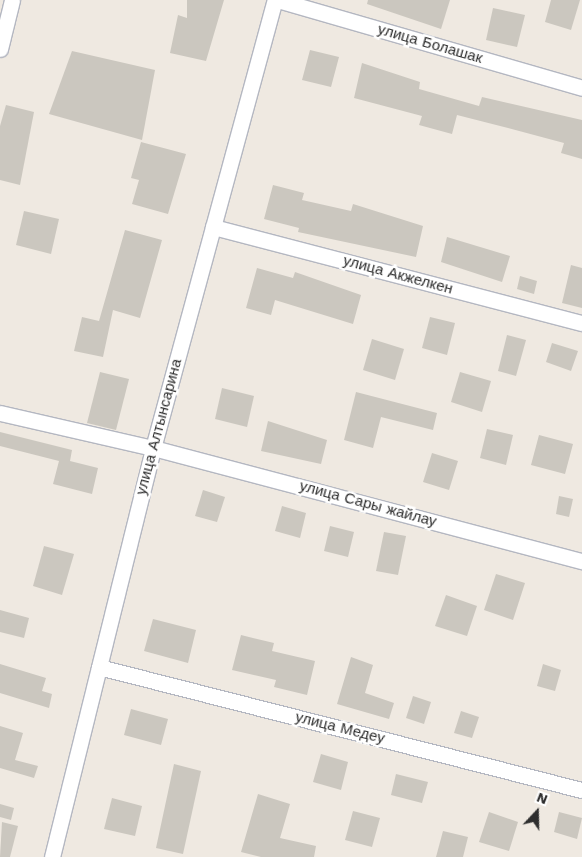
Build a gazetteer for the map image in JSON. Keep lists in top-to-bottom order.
{
  "streets": {
    "street": [
      "улица Болашак",
      "улица Акжелкен",
      "улица Алтынсарина",
      "улица Сары жайлау",
      "улица Медеу"
    ]
  },
  "crossings": [
    ["улица Болашак", "улица Алтынсарина"],
    ["улица Акжелкен", "улица Алтынсарина"],
    ["улица Алтынсарина", "улица Сары жайлау"],
    ["улица Алтынсарина", "улица Медеу"]
  ],
  "north": "top"
}
